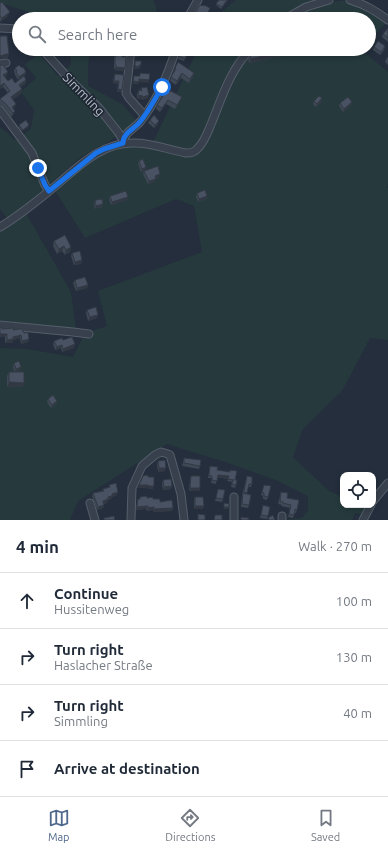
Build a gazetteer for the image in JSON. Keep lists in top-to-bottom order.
{
  "streets": {
    "street": ["Simmling"]
  },
  "page": {
    "search": "Search here",
    "heading": ["4 min", "Walk · 270 m"],
    "list": [
      ["Continue", "Hussitenweg", "100 m"],
      ["Turn right", "Haslacher Straße", "130 m"],
      ["Turn right", "Simmling", "40 m"],
      "Arrive at destination"
    ],
    "nav": ["Map", "Directions", "Saved"]
  }
}
